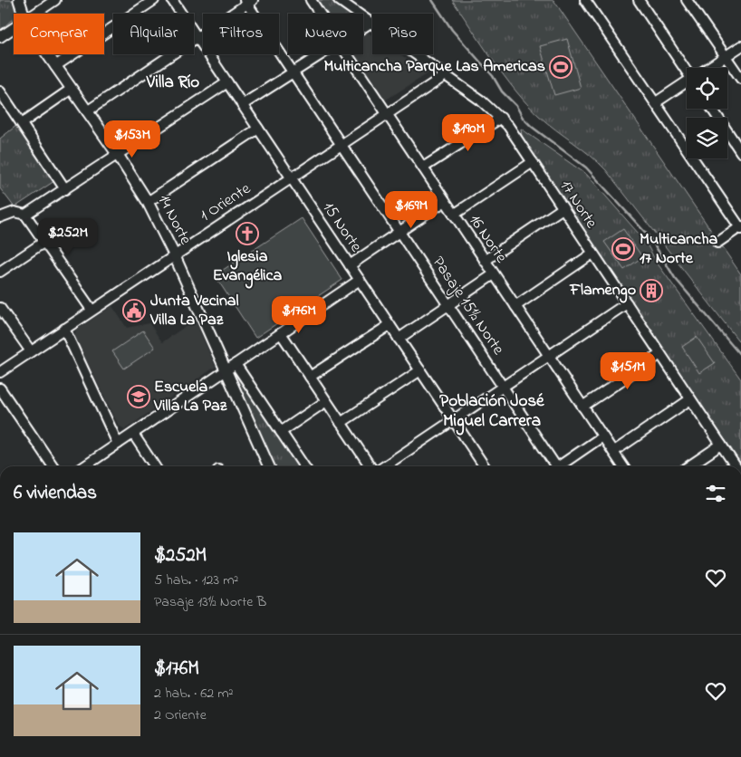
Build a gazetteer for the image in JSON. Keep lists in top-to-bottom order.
{
  "streets": {
    "street": [
      "1 Oriente",
      "17 Norte",
      "14 Norte",
      "15 Norte",
      "16 Norte",
      "Pasaje 15½ Norte"
    ]
  },
  "crossings": [
    ["1 Oriente", "17 Norte"],
    ["1 Oriente", "14 Norte"],
    ["1 Oriente", "15 Norte"],
    ["1 Oriente", "16 Norte"],
    ["1 Oriente", "Pasaje 15½ Norte"]
  ],
  "districts": ["Villa Río", "Población José Miguel Carrera"],
  "places": {
    "sports": ["Multicancha Parque Las Americas", "Multicancha 17 Norte"],
    "church": ["Iglesia Evangélica"],
    "building": ["Flamengo"],
    "public building": ["Junta Vecinal Villa La Paz"],
    "school or university": ["Escuela Villa La Paz"]
  },
  "page": {
    "chip": [
      "Comprar",
      "Alquilar",
      "Filtros",
      "Nuevo",
      "Piso"
    ],
    "price": [
      "$190M",
      "$153M",
      "$169M",
      "$252M",
      "$176M",
      "$151M"
    ],
    "heading": "6 viviendas",
    "list": [
      {
        "name": "$252M",
        "note": "5 hab. · 123 m² · Pasaje 13½ Norte B"
      },
      {
        "name": "$176M",
        "note": "2 hab. · 62 m² · 2 Oriente"
      }
    ]
  }
}
